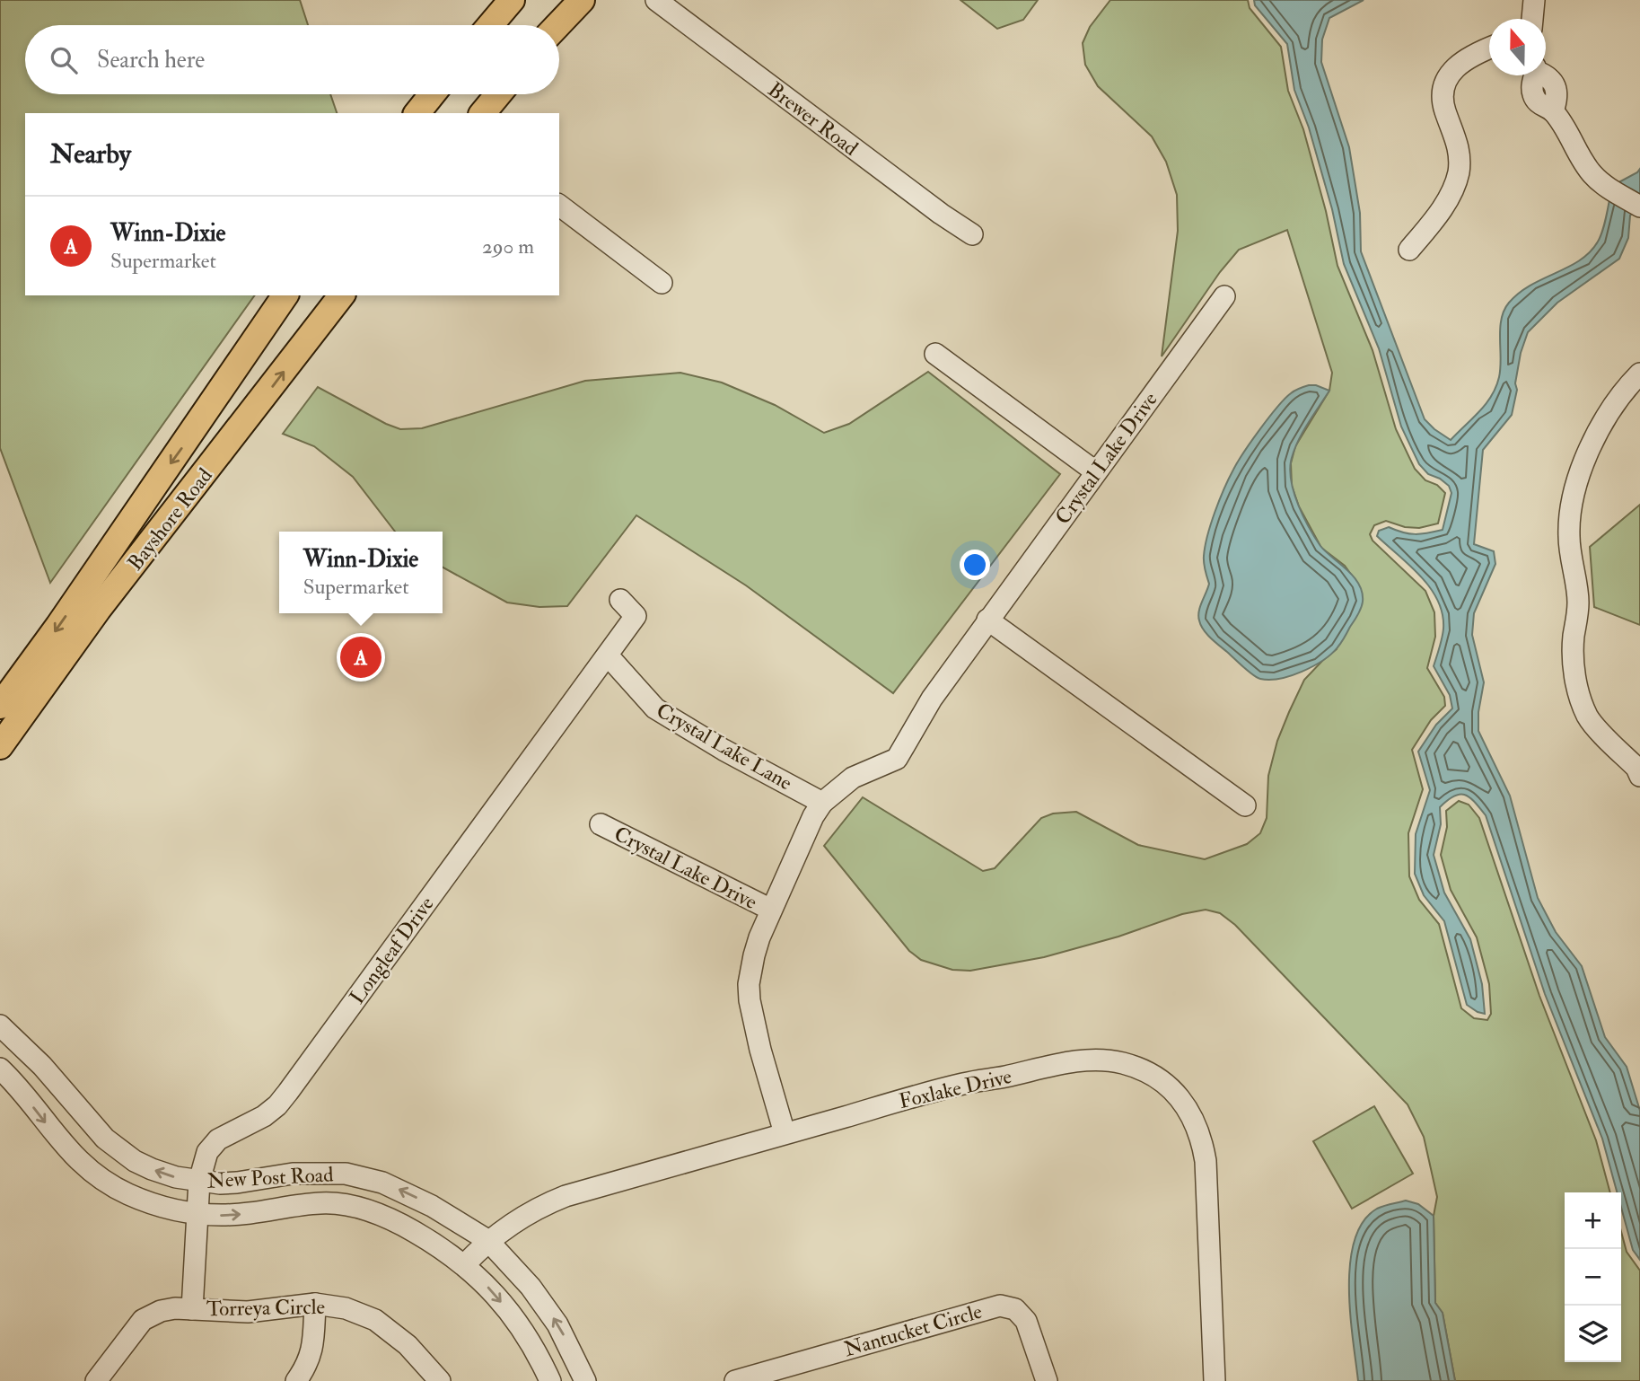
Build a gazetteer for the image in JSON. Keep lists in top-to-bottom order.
{
  "streets": {
    "main road": ["Bayshore Road"],
    "street": [
      "Brewer Road",
      "Crystal Lake Drive",
      "Crystal Lake Lane",
      "Longleaf Drive",
      "Foxlake Drive",
      "New Post Road",
      "Torreya Circle",
      "Nantucket Circle"
    ]
  },
  "crossings": [
    ["Crystal Lake Drive", "Crystal Lake Lane"],
    ["Crystal Lake Drive", "Foxlake Drive"],
    ["Crystal Lake Lane", "Longleaf Drive"],
    ["Longleaf Drive", "New Post Road"],
    ["Longleaf Drive", "Torreya Circle"],
    ["Foxlake Drive", "New Post Road"]
  ],
  "north": "top",
  "page": {
    "search": "Search here",
    "heading": "Nearby",
    "list": [
      {
        "mark": "A",
        "name": "Winn-Dixie",
        "note": "Supermarket",
        "value": "290 m"
      }
    ],
    "popup": ["Winn-Dixie", "Supermarket"],
    "pins": "A",
    "map_buttons": ["+", "−"]
  }
}
